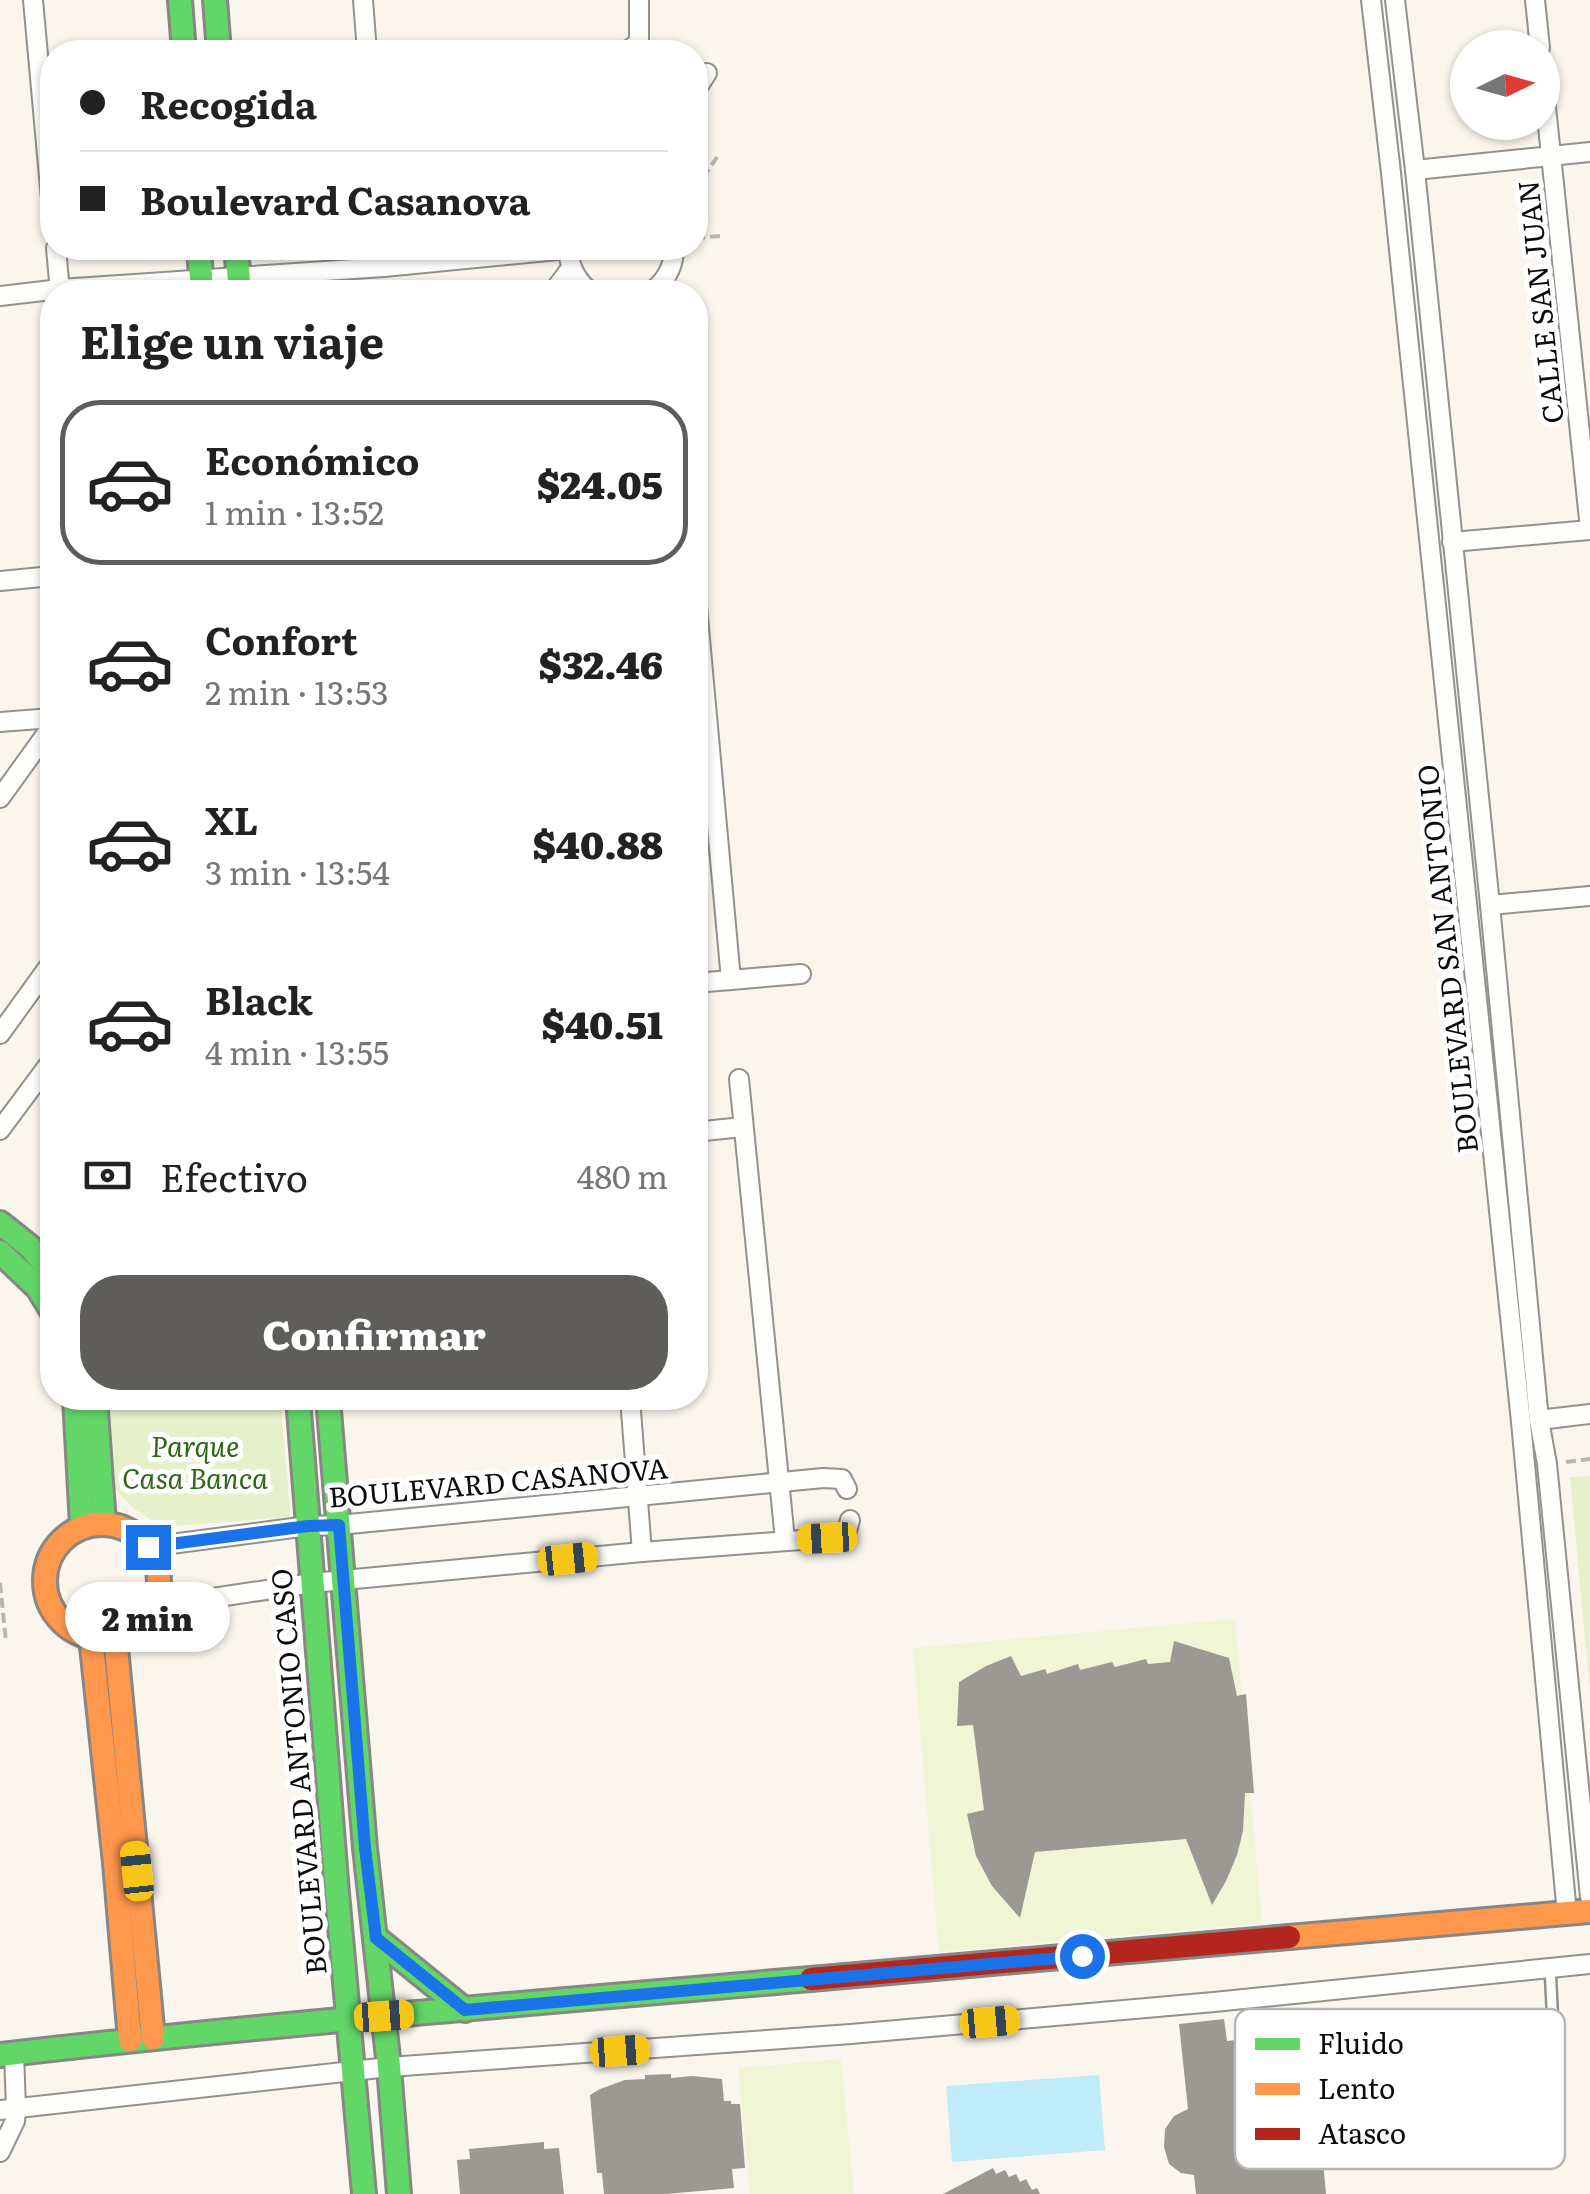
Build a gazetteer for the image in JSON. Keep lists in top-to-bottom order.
{
  "streets": {
    "main road": ["BOULEVARD ANTONIO CASO"],
    "street": ["CALLE SAN JUAN", "BOULEVARD SAN ANTONIO", "BOULEVARD CASANOVA"]
  },
  "crossings": [
    ["BOULEVARD CASANOVA", "BOULEVARD ANTONIO CASO"]
  ],
  "parks": ["Parque Casa Banca"],
  "legend": ["Fluido", "Lento", "Atasco"],
  "north": "right",
  "page": {
    "banner": ["Recogida", "Boulevard Casanova"],
    "heading": "Elige un viaje",
    "list": [
      {
        "name": "Económico",
        "note": "1 min · 13:52",
        "value": "$24.05"
      },
      {
        "name": "Confort",
        "note": "2 min · 13:53",
        "value": "$32.46"
      },
      {
        "name": "XL",
        "note": "3 min · 13:54",
        "value": "$40.88"
      },
      {
        "name": "Black",
        "note": "4 min · 13:55",
        "value": "$40.51"
      }
    ],
    "pay": ["Efectivo", "480 m"],
    "buttons": "Confirmar",
    "bubble": "2 min"
  }
}
